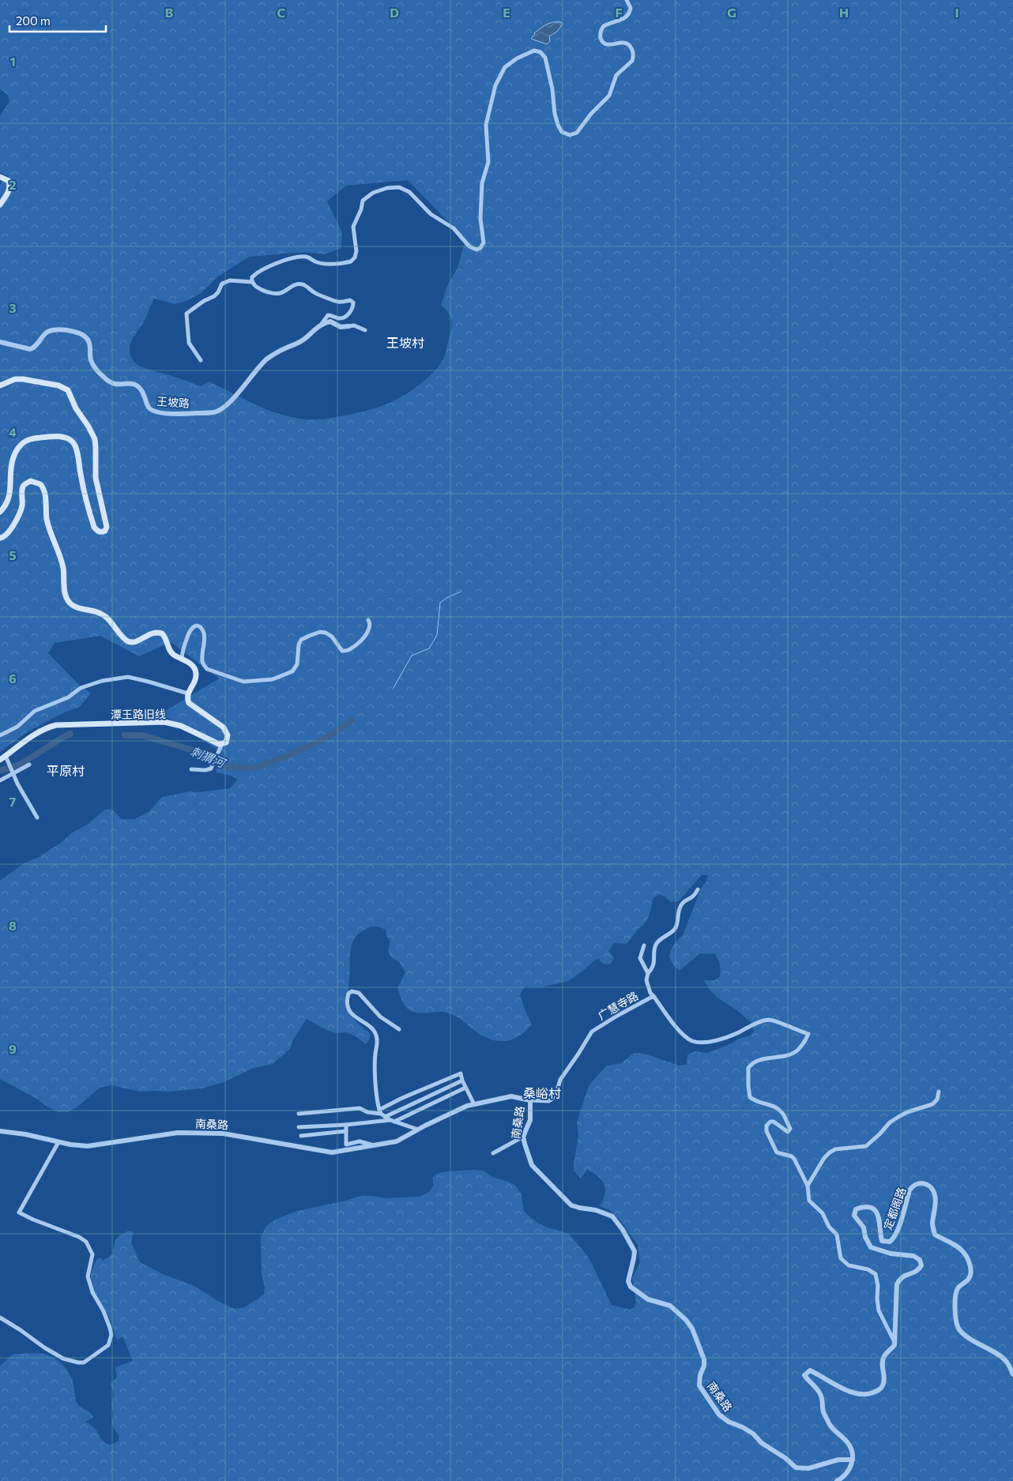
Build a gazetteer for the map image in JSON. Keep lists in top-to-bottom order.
{
  "streets": {
    "main road": ["潭王路旧线"],
    "street": [
      "王坡路",
      "广慧寺路",
      "南桑路",
      "定都阁路"
    ]
  },
  "crossings": [
    ["广慧寺路", "南桑路"],
    ["南桑路", "定都阁路"]
  ],
  "districts": ["王坡村", "平原村", "桑峪村"],
  "water": ["刺猬河"],
  "scale_bar": "200 m",
  "grid": {
    "columns": [
      "B",
      "C",
      "D",
      "E",
      "F",
      "G",
      "H",
      "I"
    ],
    "rows": [
      "1",
      "2",
      "3",
      "4",
      "5",
      "6",
      "7",
      "8",
      "9"
    ]
  }
}
